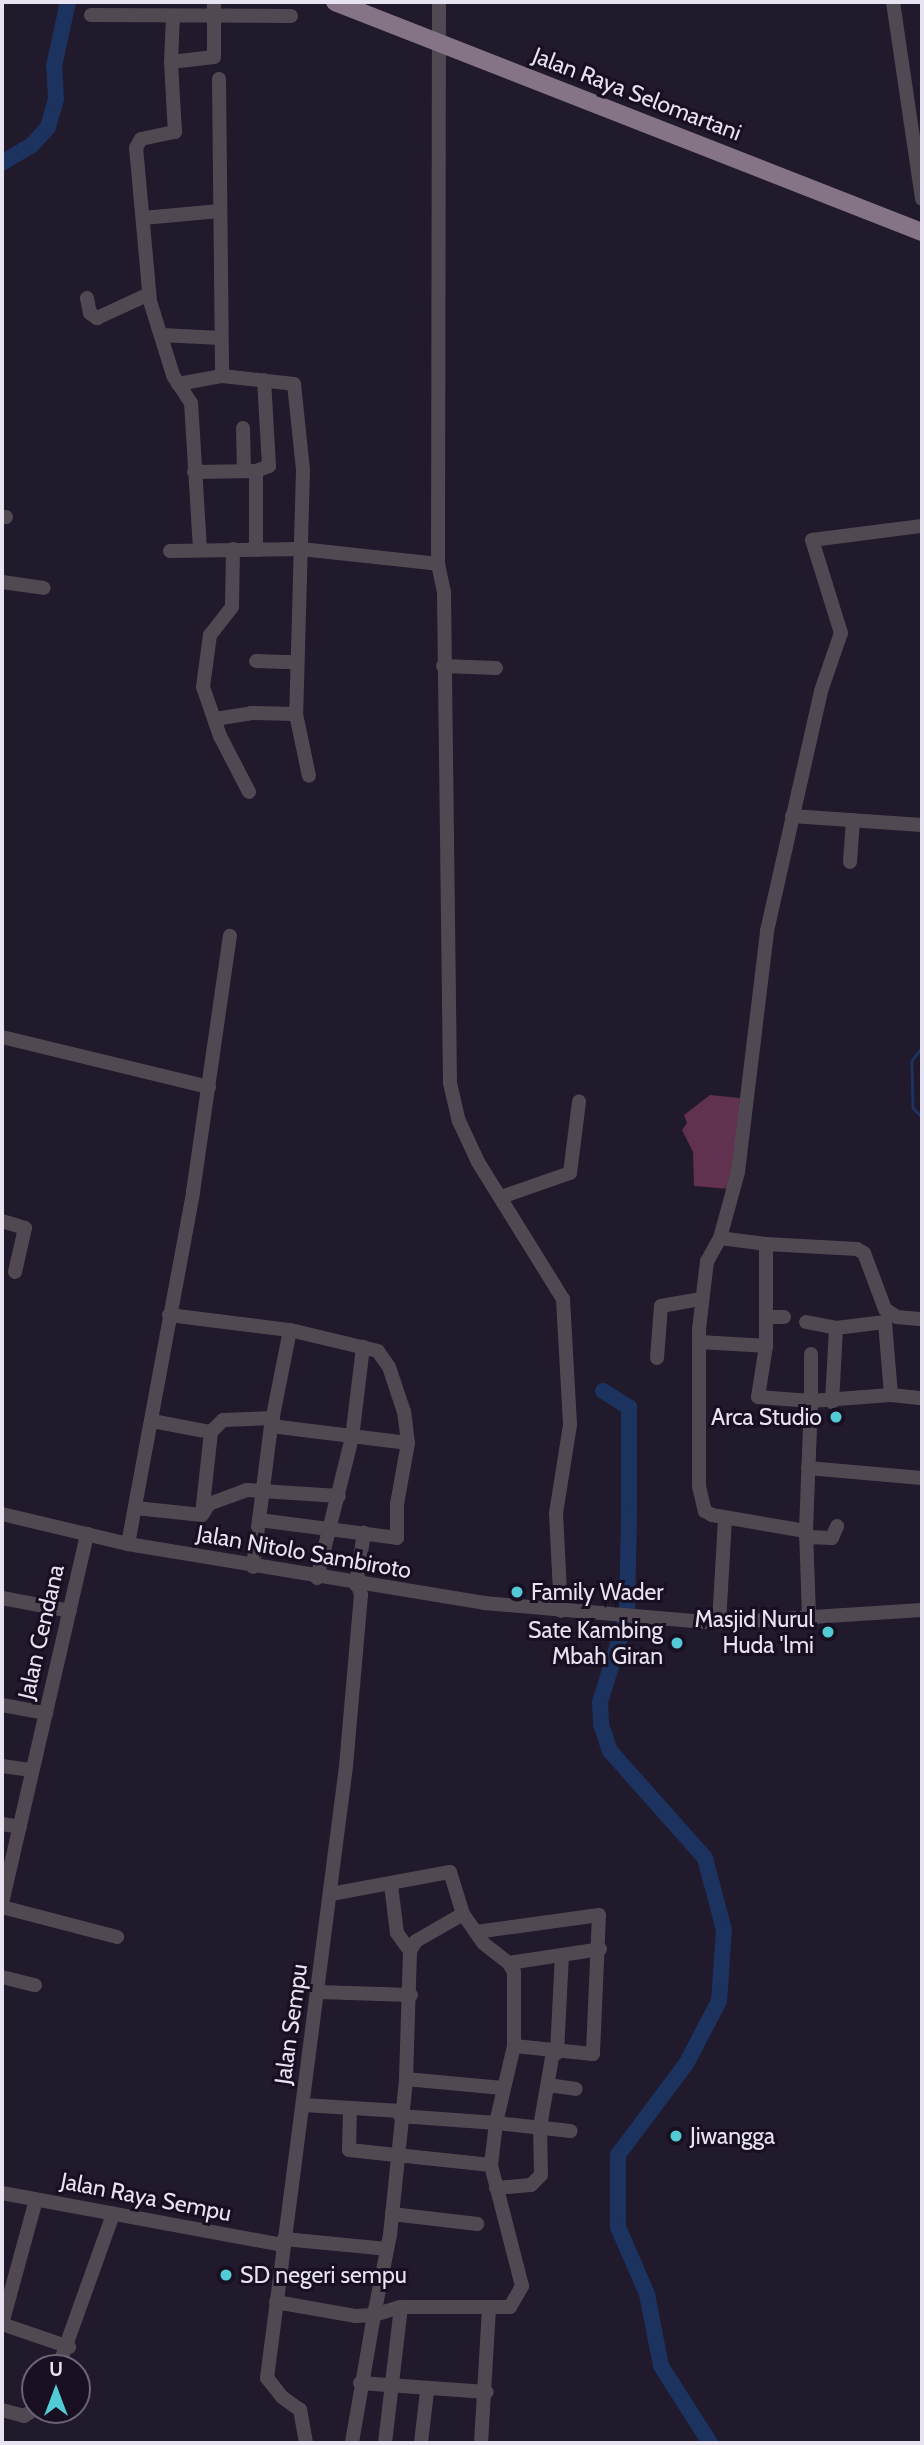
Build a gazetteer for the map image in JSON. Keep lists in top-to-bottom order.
{
  "streets": {
    "main road": ["Jalan Raya Selomartani"],
    "street": [
      "Jalan Nitolo Sambiroto",
      "Jalan Cendana",
      "Jalan Sempu",
      "Jalan Raya Sempu"
    ]
  },
  "crossings": [
    ["Jalan Nitolo Sambiroto", "Jalan Cendana"],
    ["Jalan Nitolo Sambiroto", "Jalan Sempu"],
    ["Jalan Sempu", "Jalan Raya Sempu"]
  ],
  "places": [
    "Arca Studio",
    "Family Wader",
    "Masjid Nurul Huda 'lmi",
    "Sate Kambing Mbah Giran",
    "Jiwangga",
    "SD negeri sempu"
  ],
  "north": "top"
}
